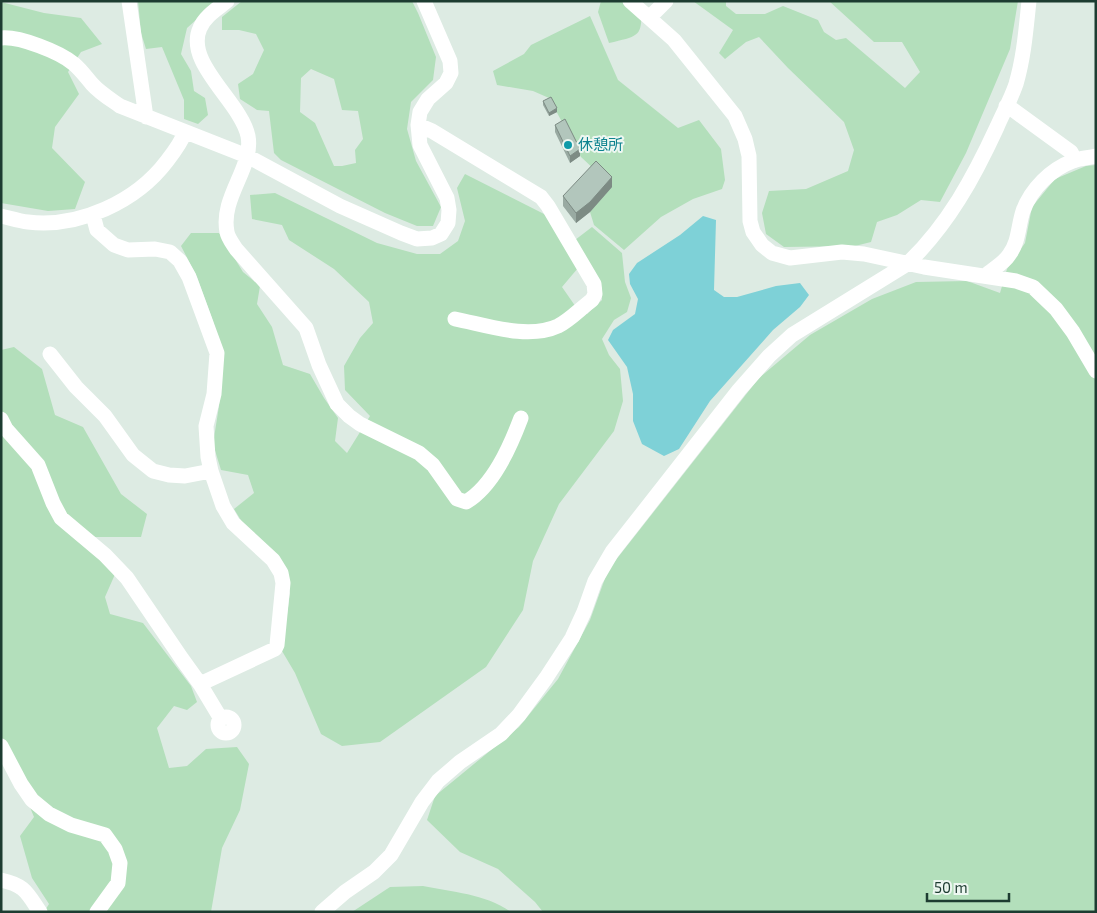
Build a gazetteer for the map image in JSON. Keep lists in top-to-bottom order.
{
  "places": ["休憩所"],
  "scale_bar": "50 m"
}
